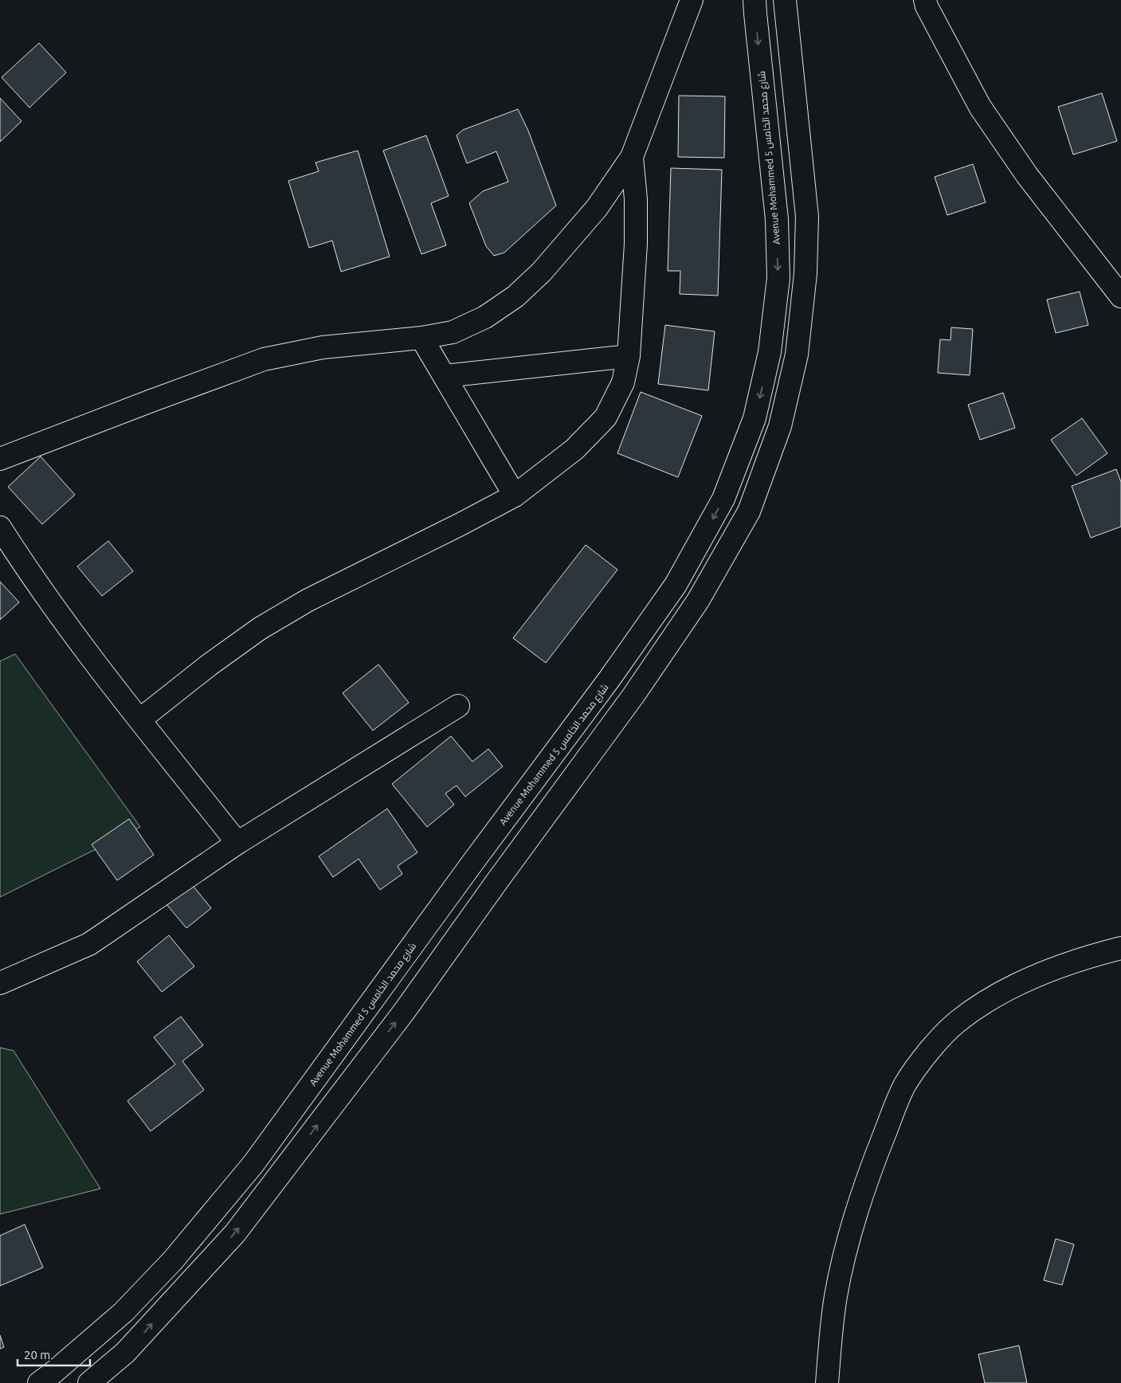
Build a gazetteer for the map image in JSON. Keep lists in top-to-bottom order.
{
  "streets": {
    "main road": ["Avenue Mohammed 5 شارع محمد الخامس"]
  },
  "scale_bar": "20 m"
}
